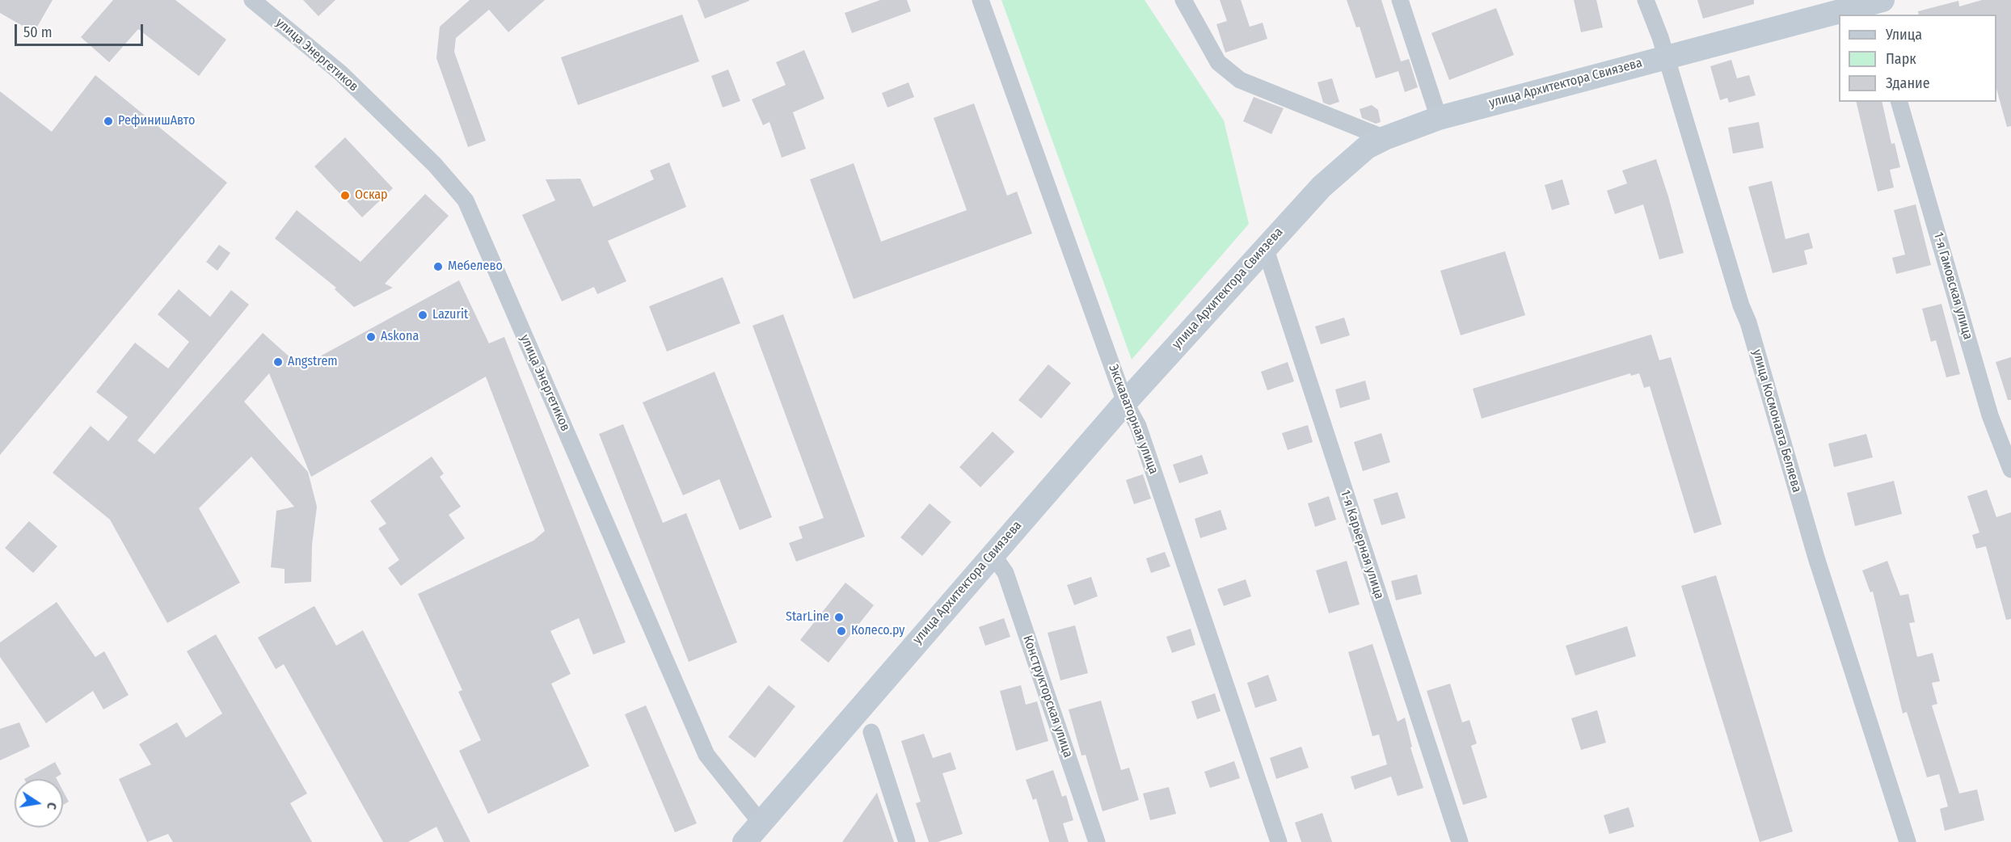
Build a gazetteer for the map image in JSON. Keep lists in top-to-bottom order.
{
  "streets": {
    "main road": ["улица Архитектора Свиязева"],
    "street": [
      "улица Энергетиков",
      "1-я Гамовская улица",
      "Экскаваторная улица",
      "улица Космонавта Беляева",
      "1-я Карьерная улица",
      "Конструкторская улица"
    ]
  },
  "crossings": [
    ["улица Энергетиков", "улица Архитектора Свиязева"],
    ["улица Архитектора Свиязева", "Экскаваторная улица"],
    ["улица Архитектора Свиязева", "улица Космонавта Беляева"],
    ["улица Архитектора Свиязева", "1-я Карьерная улица"],
    ["улица Архитектора Свиязева", "Конструкторская улица"]
  ],
  "places": [
    "РефинишАвто",
    "Оскар",
    "Мебелево",
    "Lazurit",
    "Askona",
    "Angstrem",
    "StarLine",
    "Колесо.ру"
  ],
  "legend": ["Улица", "Парк", "Здание"],
  "scale_bar": "50 m",
  "north": "right"
}
